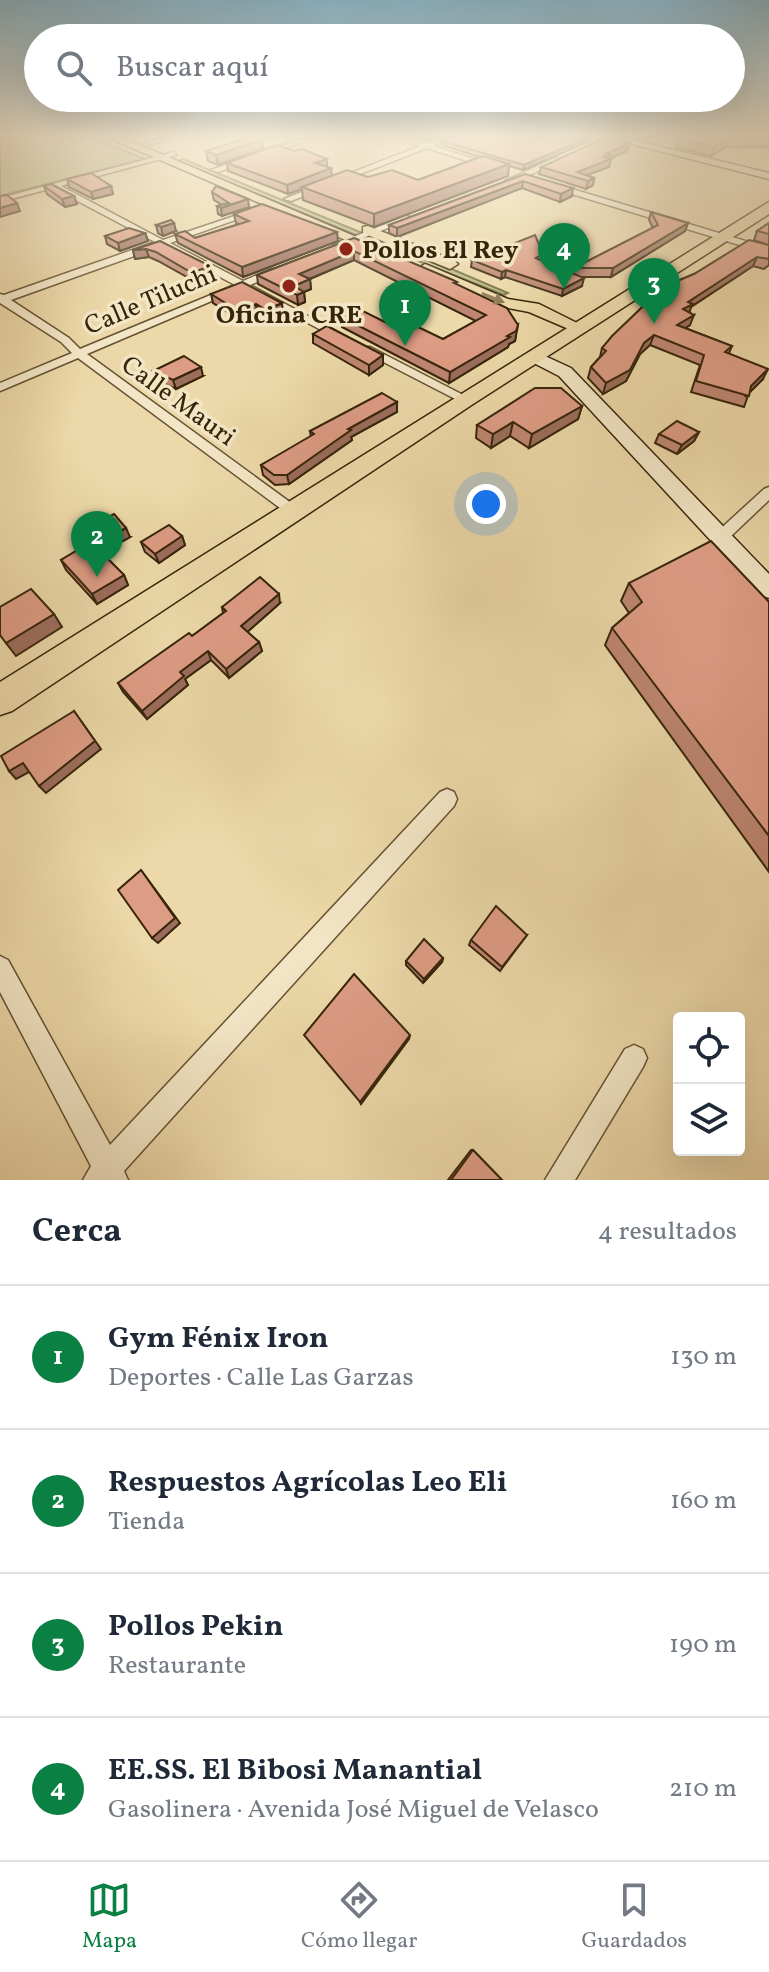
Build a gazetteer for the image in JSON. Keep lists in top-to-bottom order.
{
  "streets": {
    "street": ["Calle Tiluchi", "Calle Mauri"]
  },
  "crossings": [
    ["Calle Tiluchi", "Calle Mauri"]
  ],
  "places": ["Pollos El Rey", "Oficina CRE"],
  "page": {
    "search": "Buscar aquí",
    "pins": [
      "4",
      "3",
      "1",
      "2"
    ],
    "heading": ["Cerca", "4 resultados"],
    "list": [
      {
        "mark": "1",
        "name": "Gym Fénix Iron",
        "note": "Deportes · Calle Las Garzas",
        "value": "130 m"
      },
      {
        "mark": "2",
        "name": "Respuestos Agrícolas Leo Eli",
        "note": "Tienda",
        "value": "160 m"
      },
      {
        "mark": "3",
        "name": "Pollos Pekin",
        "note": "Restaurante",
        "value": "190 m"
      },
      {
        "mark": "4",
        "name": "EE.SS. El Bibosi Manantial",
        "note": "Gasolinera · Avenida José Miguel de Velasco",
        "value": "210 m"
      }
    ],
    "nav": ["Mapa", "Cómo llegar", "Guardados"]
  }
}
